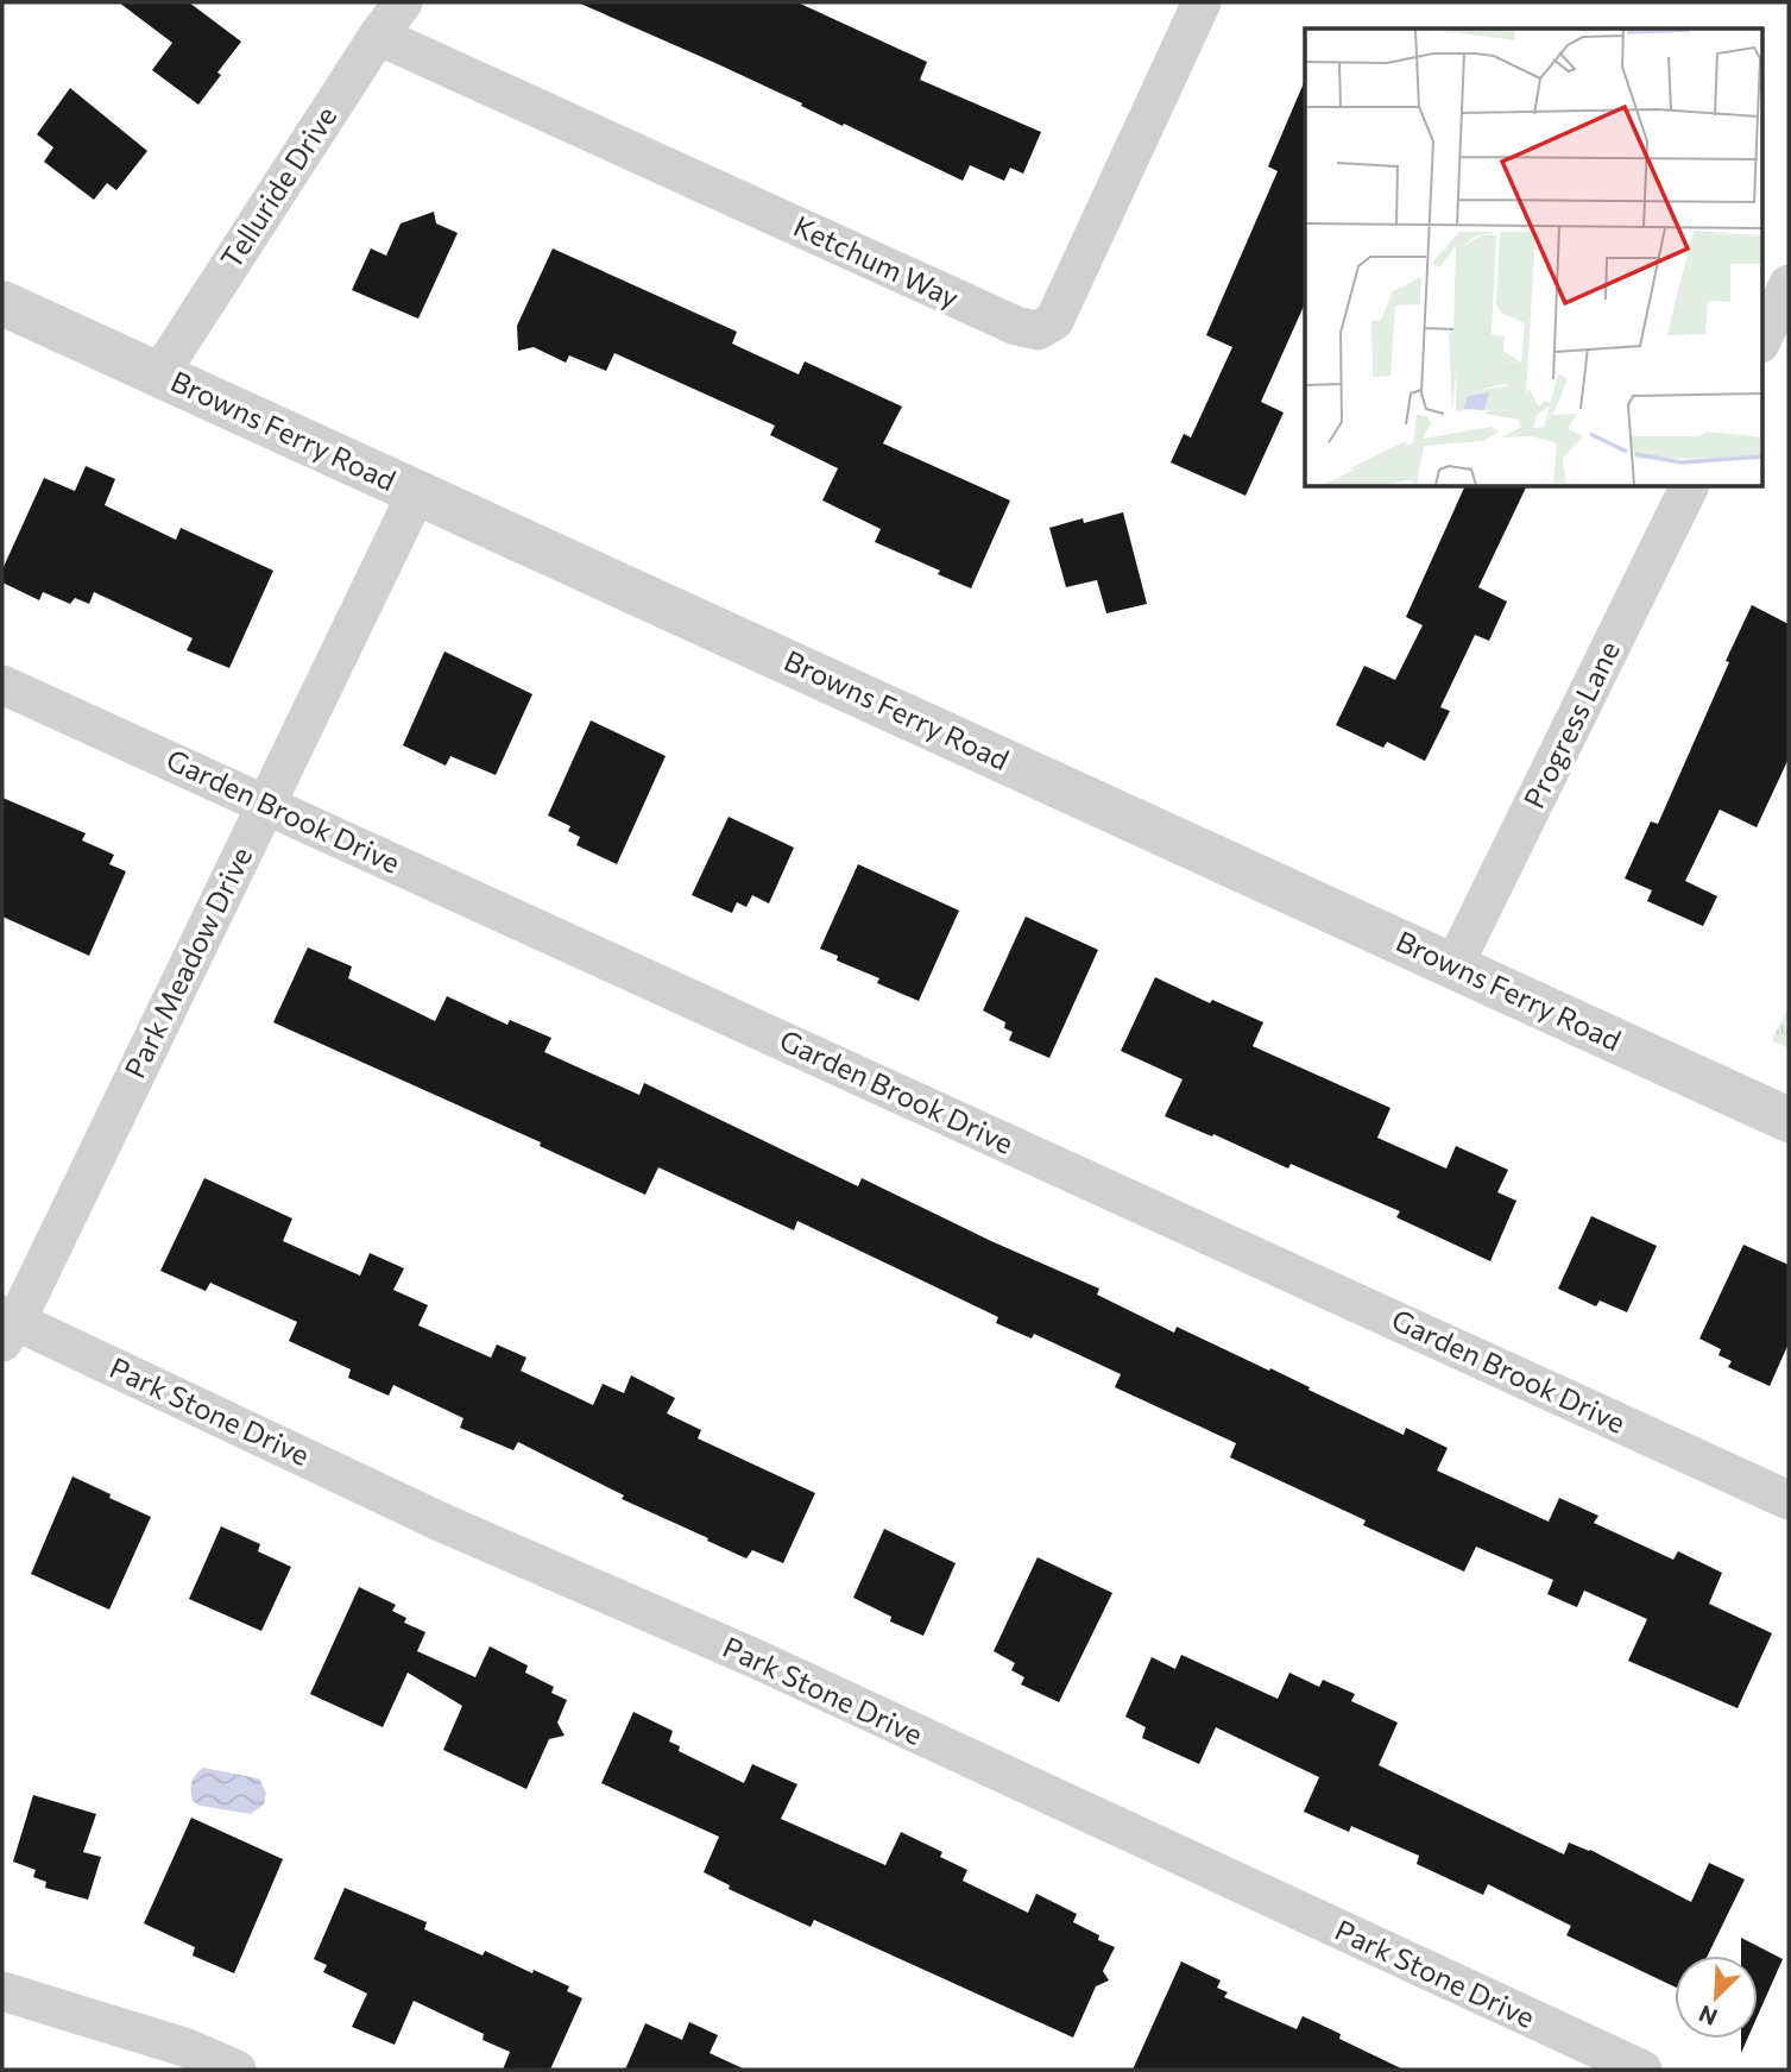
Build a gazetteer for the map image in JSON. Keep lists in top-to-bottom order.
{
  "streets": {
    "street": [
      "Telluride Drive",
      "Ketchum Way",
      "Browns Ferry Road",
      "Progress Lane",
      "Garden Brook Drive",
      "Park Meadow Drive",
      "Park Stone Drive"
    ]
  },
  "crossings": [
    ["Telluride Drive", "Ketchum Way"],
    ["Telluride Drive", "Browns Ferry Road"],
    ["Browns Ferry Road", "Progress Lane"],
    ["Browns Ferry Road", "Park Meadow Drive"],
    ["Garden Brook Drive", "Park Meadow Drive"],
    ["Park Meadow Drive", "Park Stone Drive"]
  ],
  "north": "bottom left"
}
